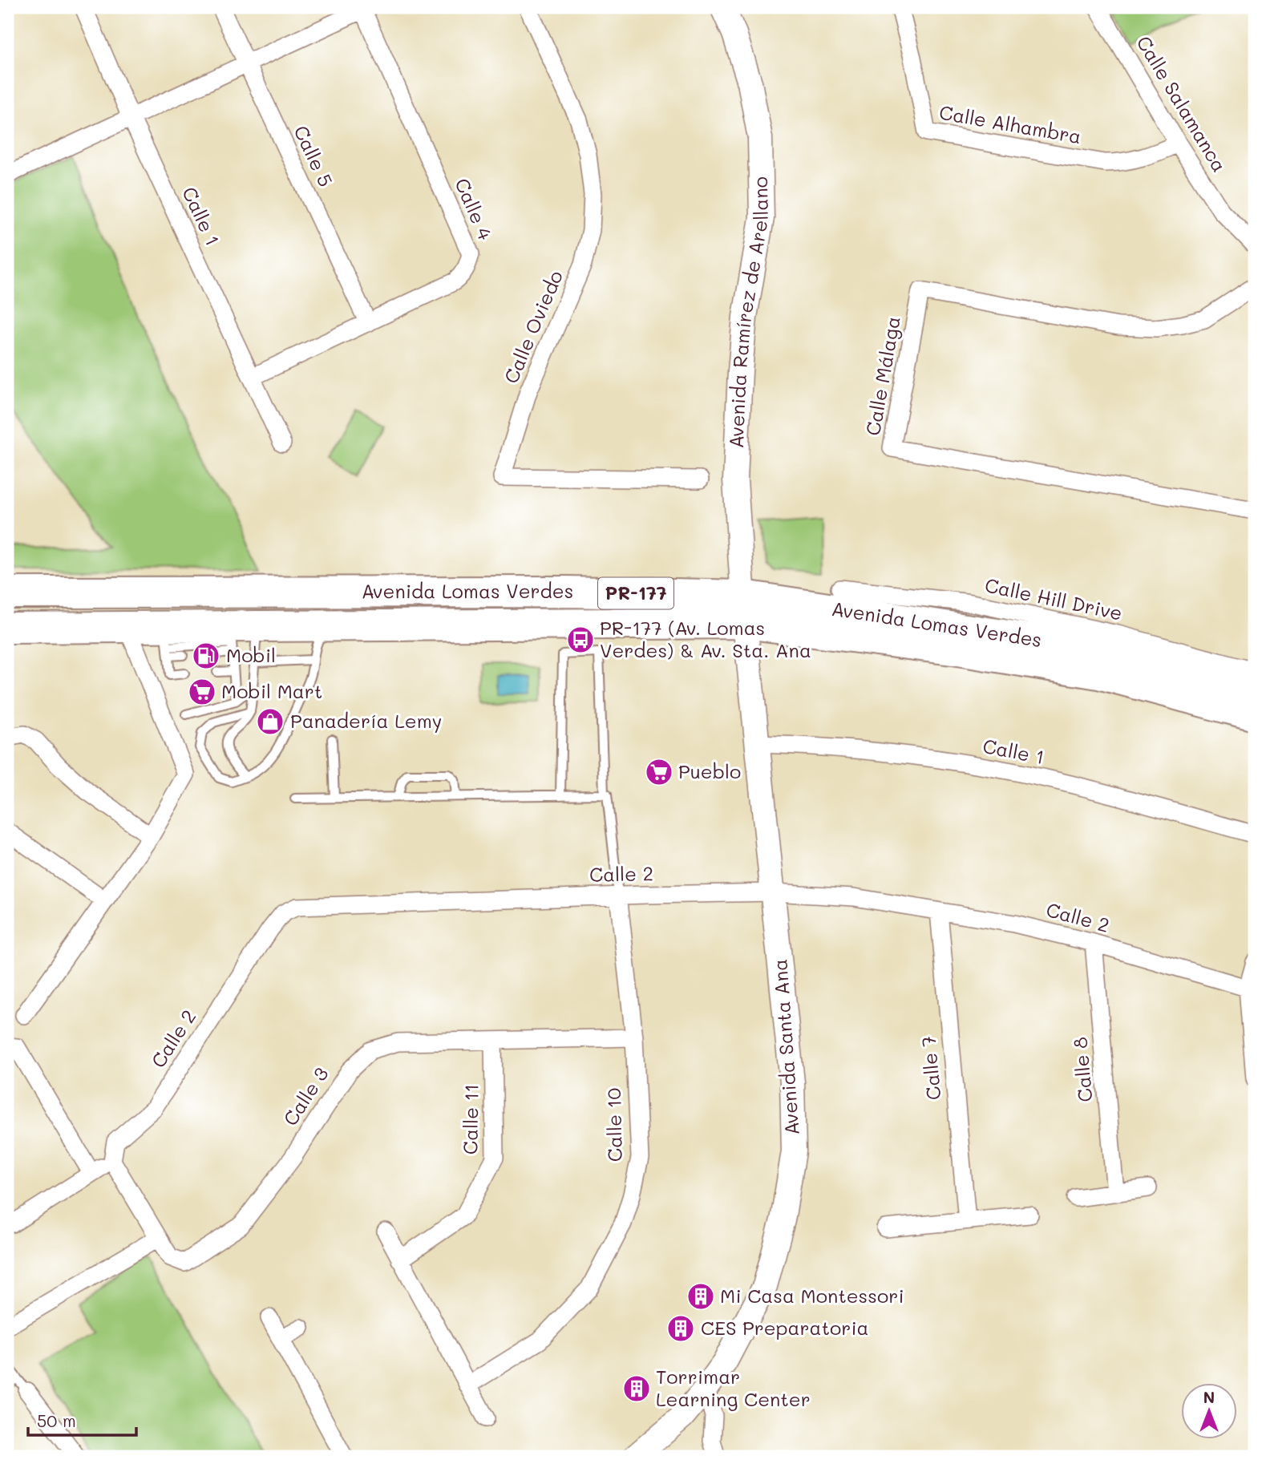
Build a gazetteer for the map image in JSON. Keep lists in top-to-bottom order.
{
  "streets": {
    "highway": ["Avenida Lomas Verdes", "PR-177"],
    "street": [
      "Calle Salamanca",
      "Calle Alhambra",
      "Calle 5",
      "Calle 4",
      "Calle 1",
      "Avenida Ramírez de Arellano",
      "Calle Oviedo",
      "Calle Málaga",
      "Calle Hill Drive",
      "Calle 2",
      "Avenida Santa Ana",
      "Calle 7",
      "Calle 8",
      "Calle 3",
      "Calle 11",
      "Calle 10"
    ]
  },
  "crossings": [
    ["Calle Salamanca", "Calle Alhambra"],
    ["Calle 5", "Calle 4"],
    ["Calle 4", "Calle 1"],
    ["Calle 1", "Avenida Santa Ana"],
    ["Avenida Ramírez de Arellano", "Avenida Lomas Verdes"],
    ["Avenida Ramírez de Arellano", "Avenida Santa Ana"],
    ["Avenida Lomas Verdes", "Avenida Santa Ana"],
    ["Calle 2", "Avenida Santa Ana"],
    ["Calle 2", "Calle 7"],
    ["Calle 2", "Calle 8"],
    ["Calle 2", "Calle 3"],
    ["Calle 2", "Calle 10"],
    ["Calle 3", "Calle 11"],
    ["Calle 3", "Calle 10"]
  ],
  "places": {
    "bus stop": ["PR-177 (Av. Lomas Verdes) & Av. Sta. Ana"],
    "fuel station": ["Mobil"],
    "supermarket": ["Mobil Mart", "Pueblo"],
    "shop": ["Panadería Lemy"],
    "building": ["Mi Casa Montessori", "CES Preparatoria", "Torrimar Learning Center"]
  },
  "scale_bar": "50 m",
  "north": "top"
}
